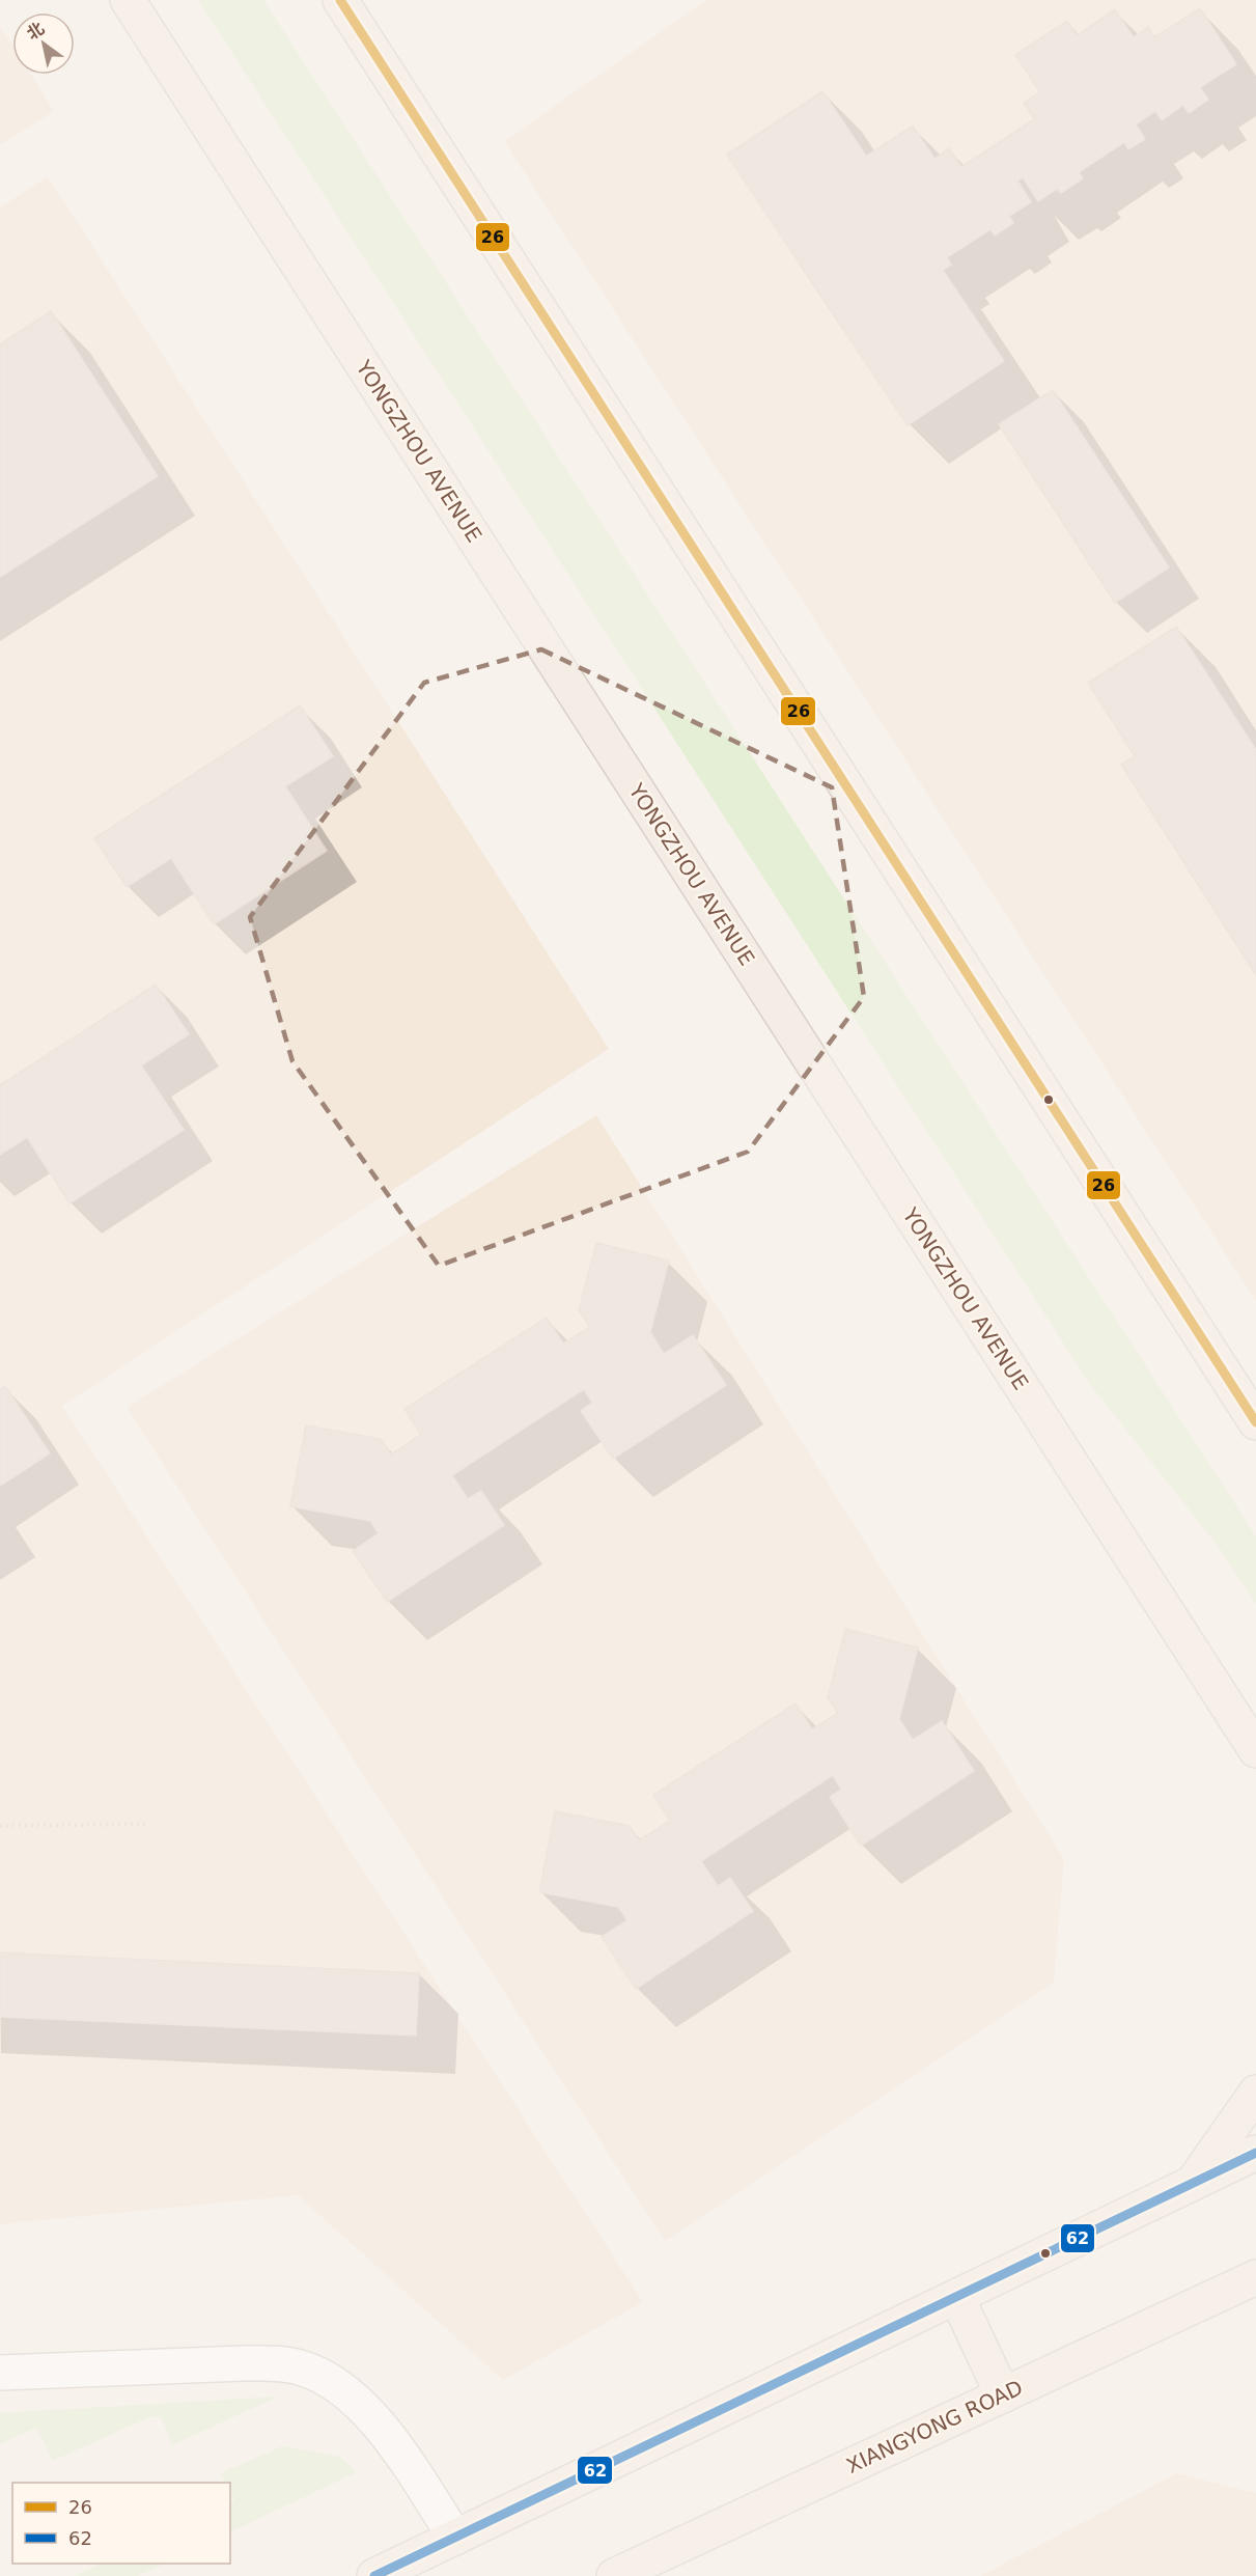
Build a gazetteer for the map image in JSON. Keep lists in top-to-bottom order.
{
  "streets": {
    "main road": ["YONGZHOU AVENUE", "XIANGYONG ROAD"]
  },
  "lines": ["transit line 26", "transit line 62"],
  "legend": ["26", "62"],
  "north": "top left"
}
